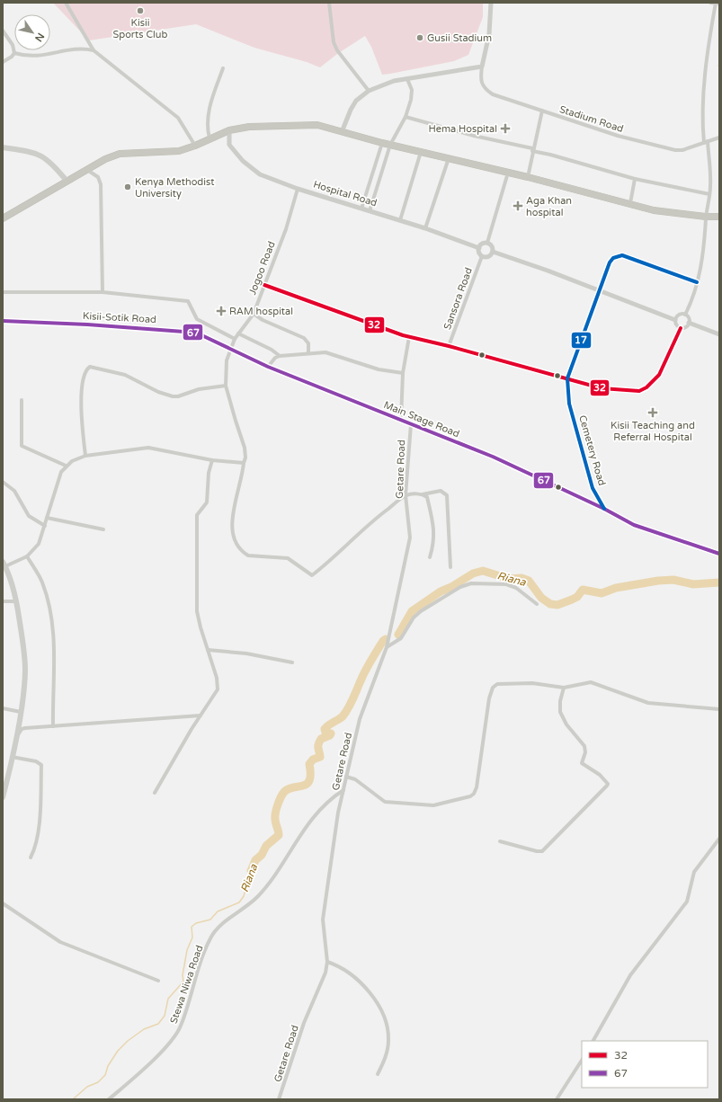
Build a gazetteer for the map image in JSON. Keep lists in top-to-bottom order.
{
  "streets": {
    "street": [
      "Stadium Road",
      "Hospital Road",
      "Jogoo Road",
      "Sansora Road",
      "Kisii-Sotik Road",
      "Main Stage Road",
      "Cemetery Road",
      "Getare Road",
      "Stewa Niwa Road"
    ]
  },
  "crossings": [
    ["Hospital Road", "Jogoo Road"],
    ["Hospital Road", "Sansora Road"],
    ["Jogoo Road", "Kisii-Sotik Road"],
    ["Jogoo Road", "Main Stage Road"],
    ["Jogoo Road", "Getare Road"],
    ["Kisii-Sotik Road", "Main Stage Road"],
    ["Main Stage Road", "Cemetery Road"],
    ["Main Stage Road", "Getare Road"],
    ["Getare Road", "Stewa Niwa Road"]
  ],
  "water": ["Riana"],
  "places": {
    "other": ["Kisii Sports Club", "Gusii Stadium", "Kenya Methodist University"],
    "health": [
      "Hema Hospital",
      "Aga Khan hospital",
      "RAM hospital",
      "Kisii Teaching and Referral Hospital"
    ]
  },
  "lines": ["transit line 17", "transit line 32", "transit line 67"],
  "legend": ["32", "67"],
  "north": "bottom right"
}
